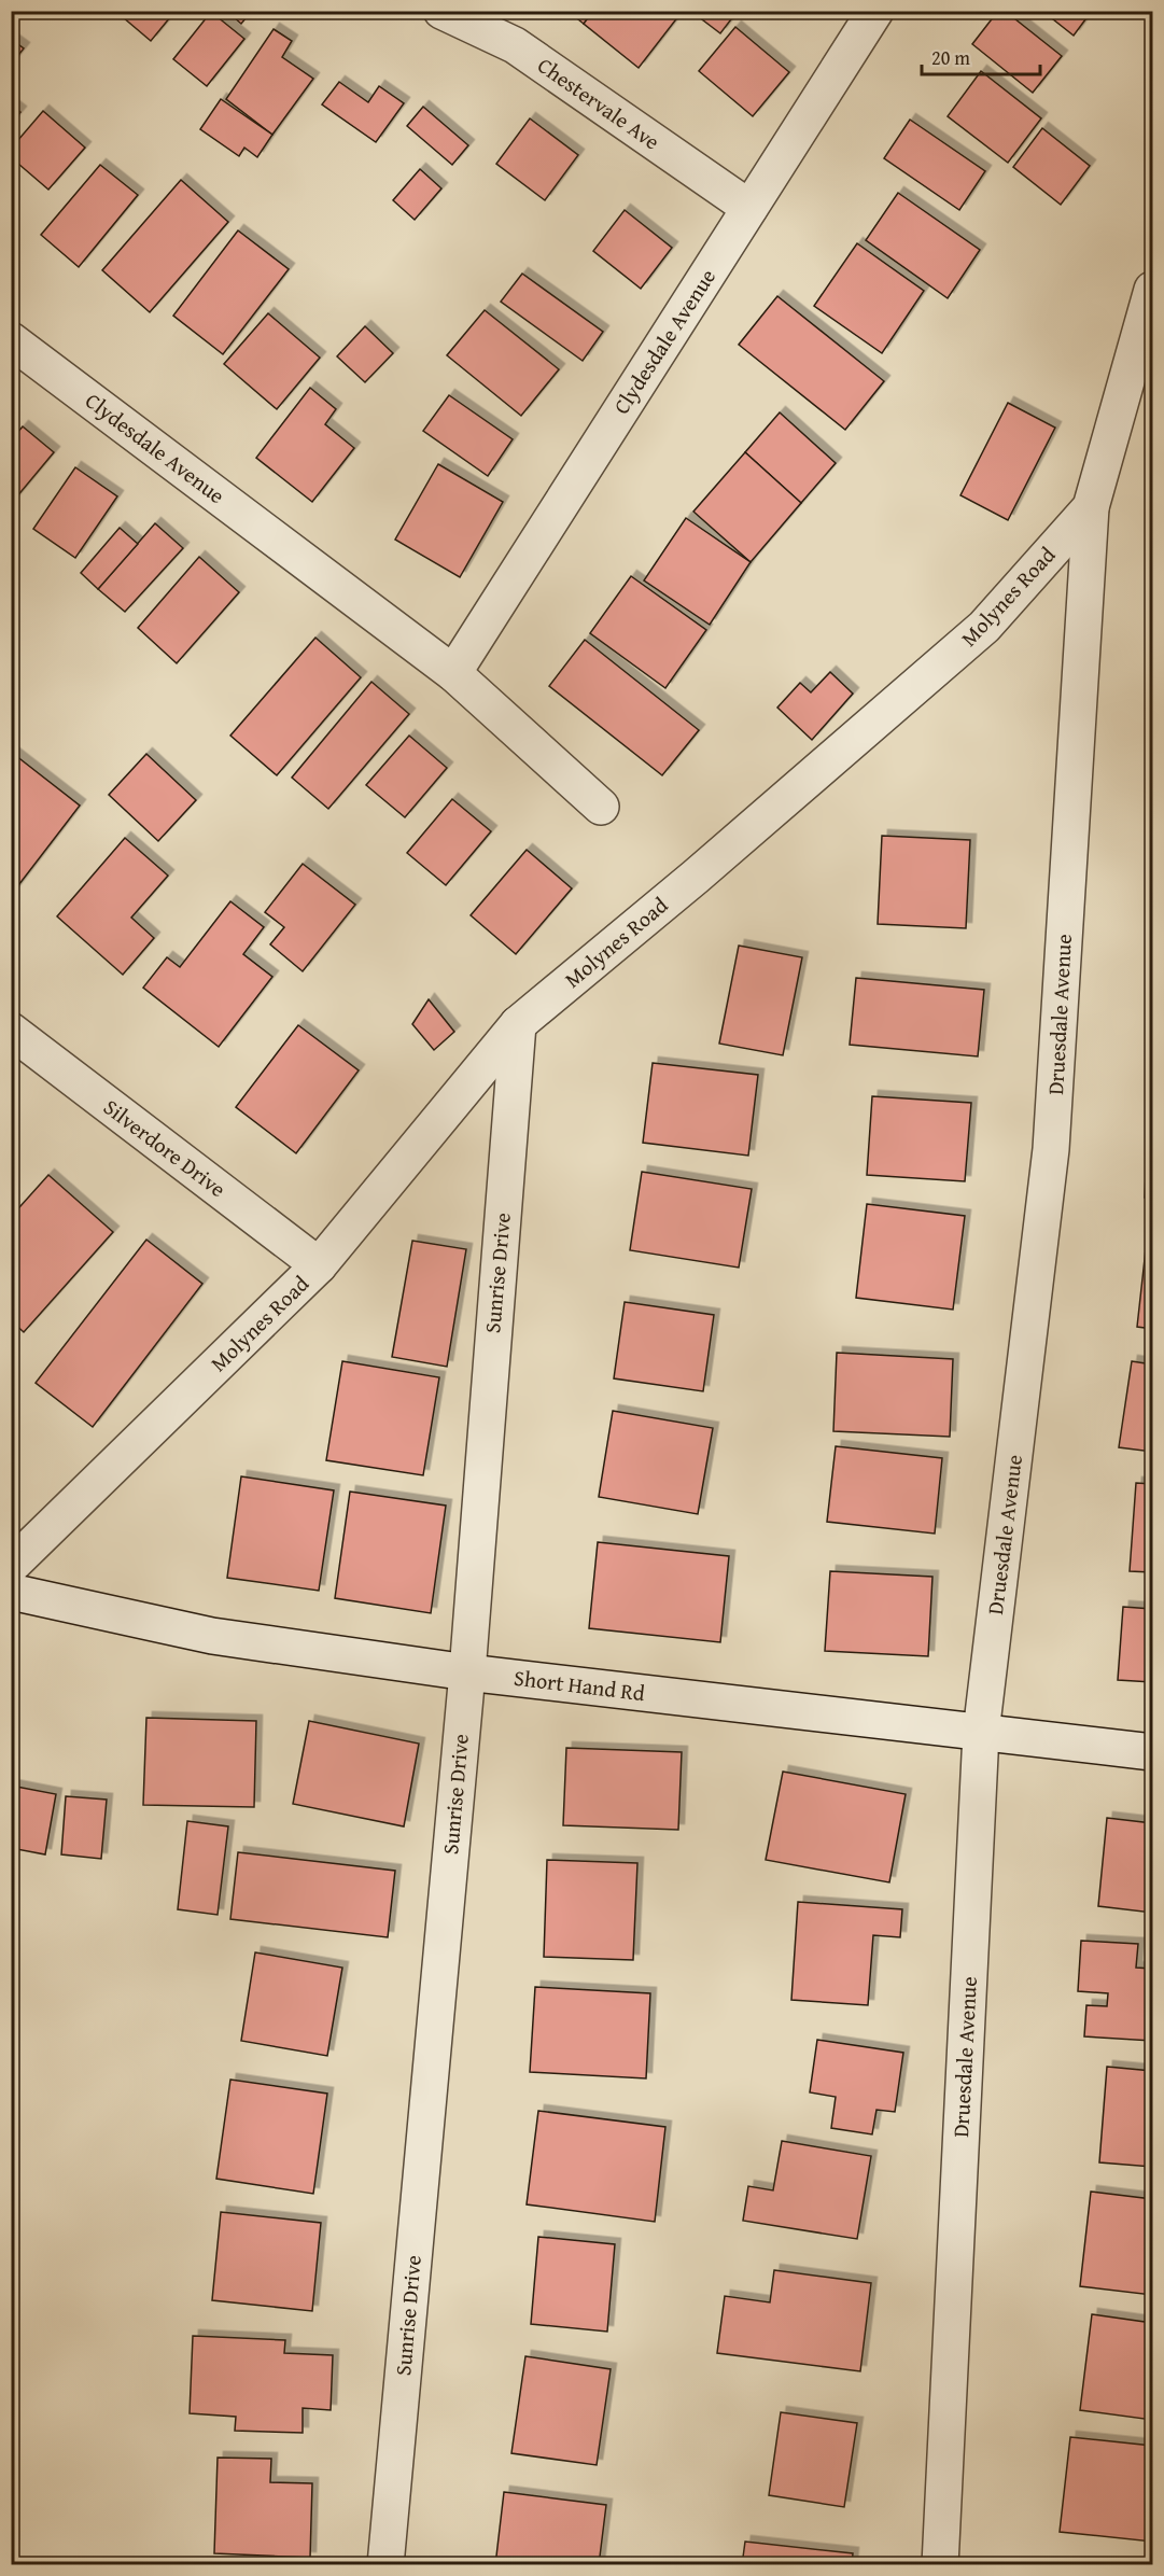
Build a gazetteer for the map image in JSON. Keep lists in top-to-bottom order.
{
  "streets": {
    "street": [
      "Chestervale Ave",
      "Clydesdale Avenue",
      "Molynes Road",
      "Druesdale Avenue",
      "Silverdore Drive",
      "Sunrise Drive",
      "Short Hand Rd"
    ]
  },
  "crossings": [
    ["Chestervale Ave", "Clydesdale Avenue"],
    ["Molynes Road", "Druesdale Avenue"],
    ["Molynes Road", "Silverdore Drive"],
    ["Molynes Road", "Sunrise Drive"],
    ["Druesdale Avenue", "Short Hand Rd"],
    ["Sunrise Drive", "Short Hand Rd"]
  ],
  "scale_bar": "20 m"
}
